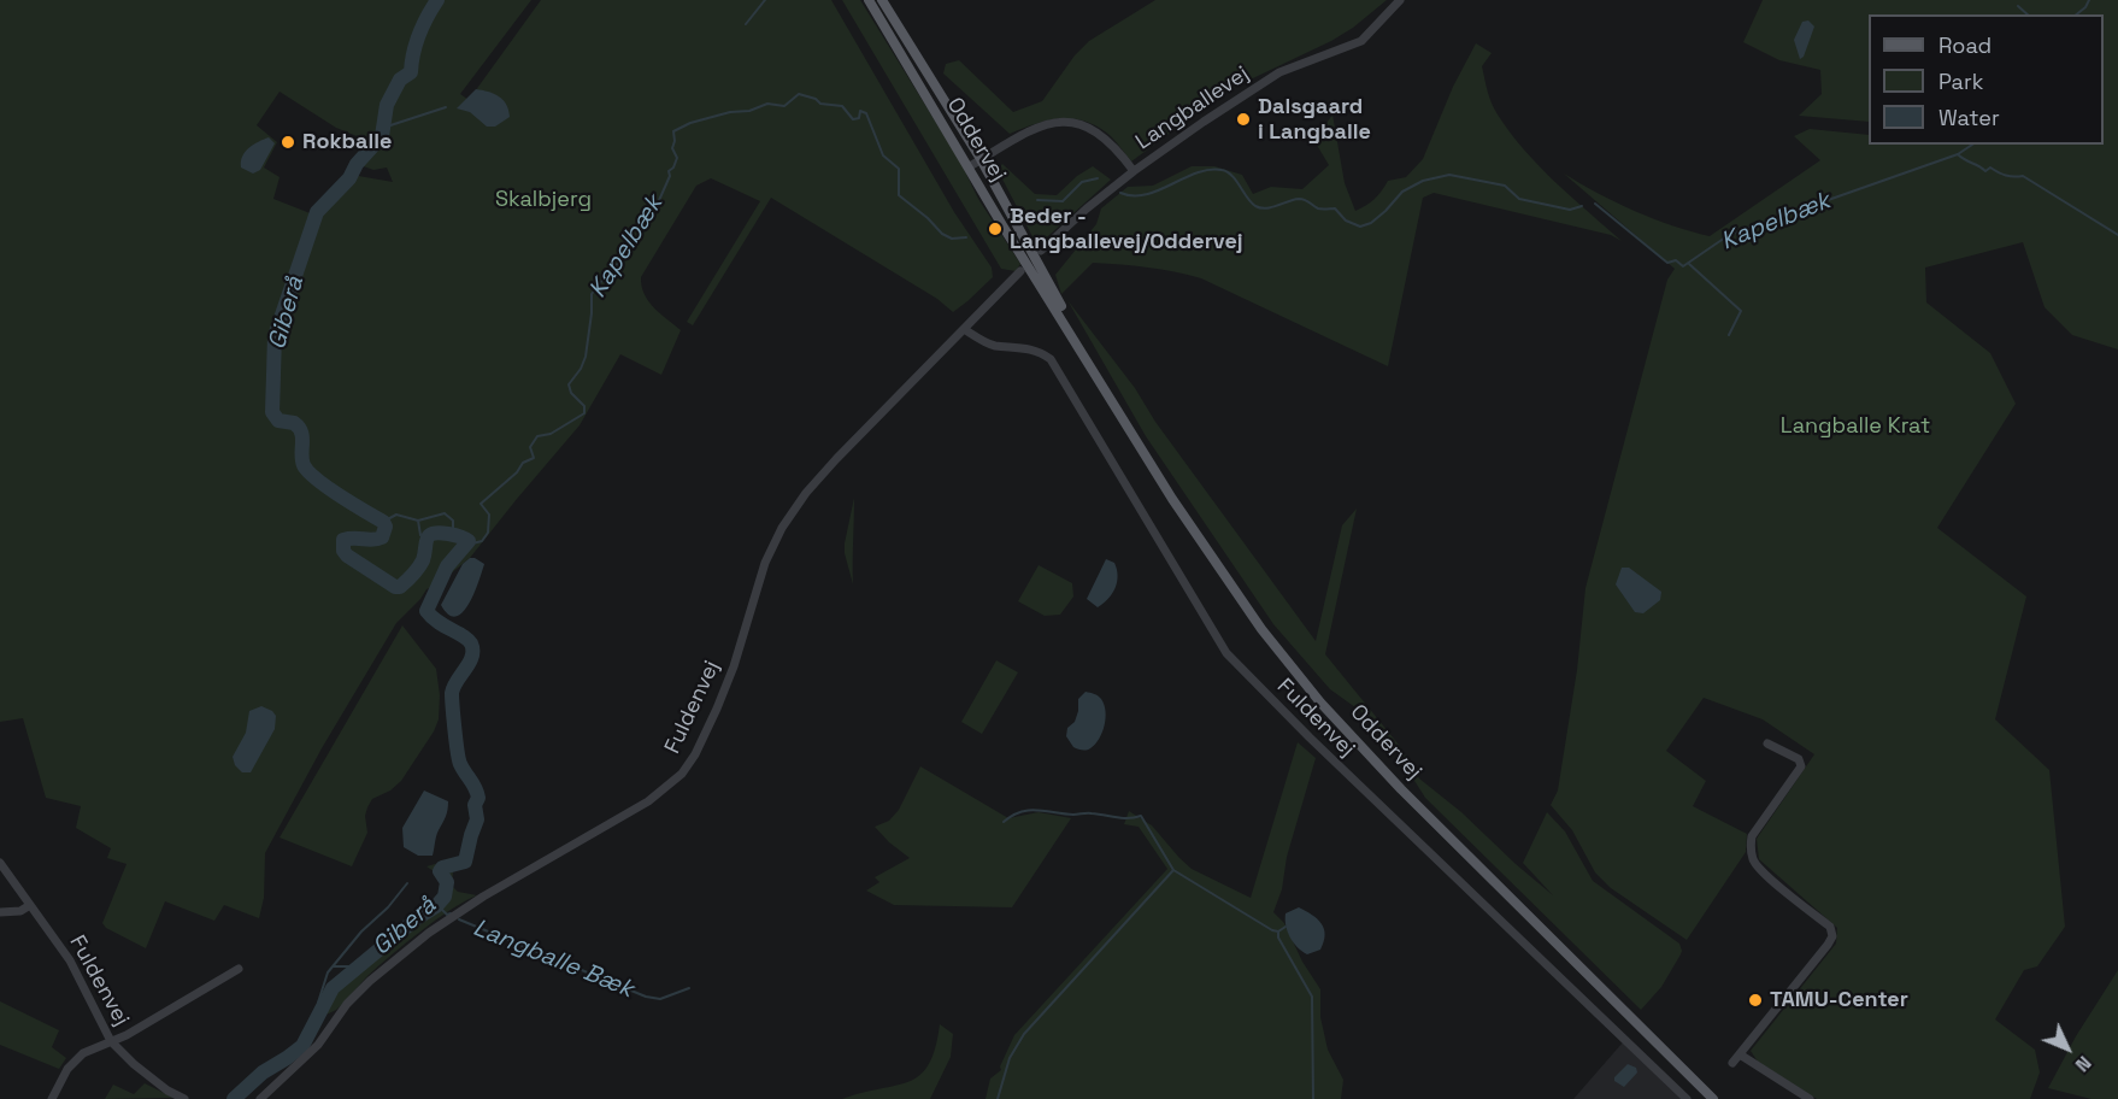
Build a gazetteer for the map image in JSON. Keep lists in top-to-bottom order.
{
  "streets": {
    "main road": ["Oddervej"],
    "street": ["Langballevej", "Fuldenvej"]
  },
  "crossings": [
    ["Langballevej", "Oddervej"]
  ],
  "water": ["Kapelbæk", "Giberå", "Langballe Bæk"],
  "parks": ["Skalbjerg", "Langballe Krat"],
  "places": [
    "Dalsgaard i Langballe",
    "Rokballe",
    "Beder - Langballevej/Oddervej",
    "TAMU-Center"
  ],
  "legend": ["Road", "Park", "Water"],
  "north": "bottom right"
}
